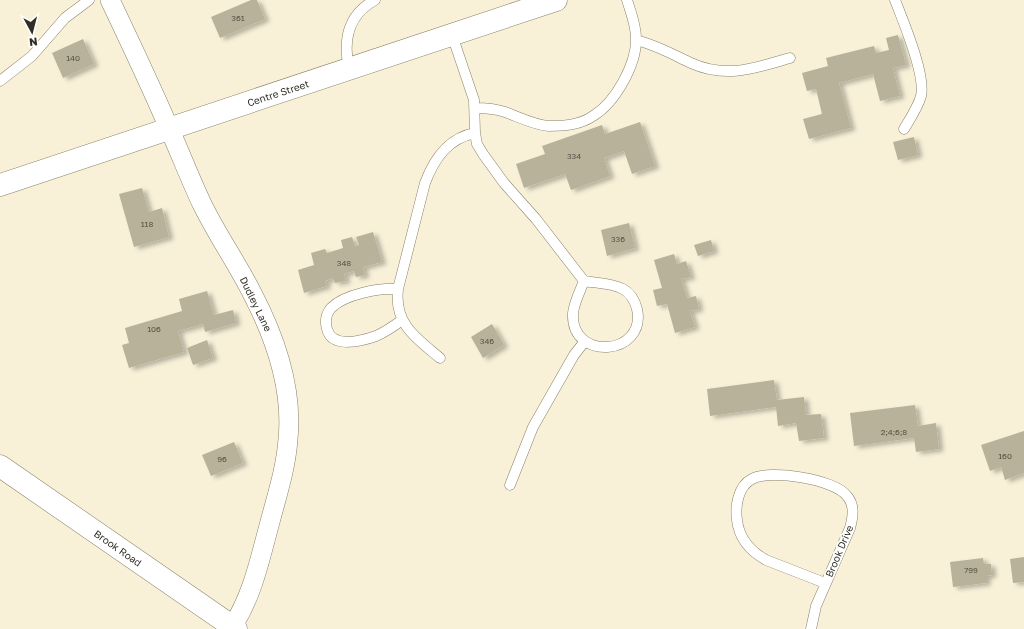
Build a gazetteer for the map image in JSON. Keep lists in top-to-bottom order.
{
  "streets": {
    "street": ["Centre Street", "Dudley Lane", "Brook Road"],
    "lane": ["Brook Drive"]
  },
  "crossings": [
    ["Centre Street", "Dudley Lane"],
    ["Dudley Lane", "Brook Road"]
  ],
  "house_numbers": [
    "361",
    "140",
    "334",
    "118",
    "336",
    "348",
    "106",
    "346",
    "2;4;6;8",
    "160",
    "96",
    "799"
  ],
  "north": "bottom"
}
